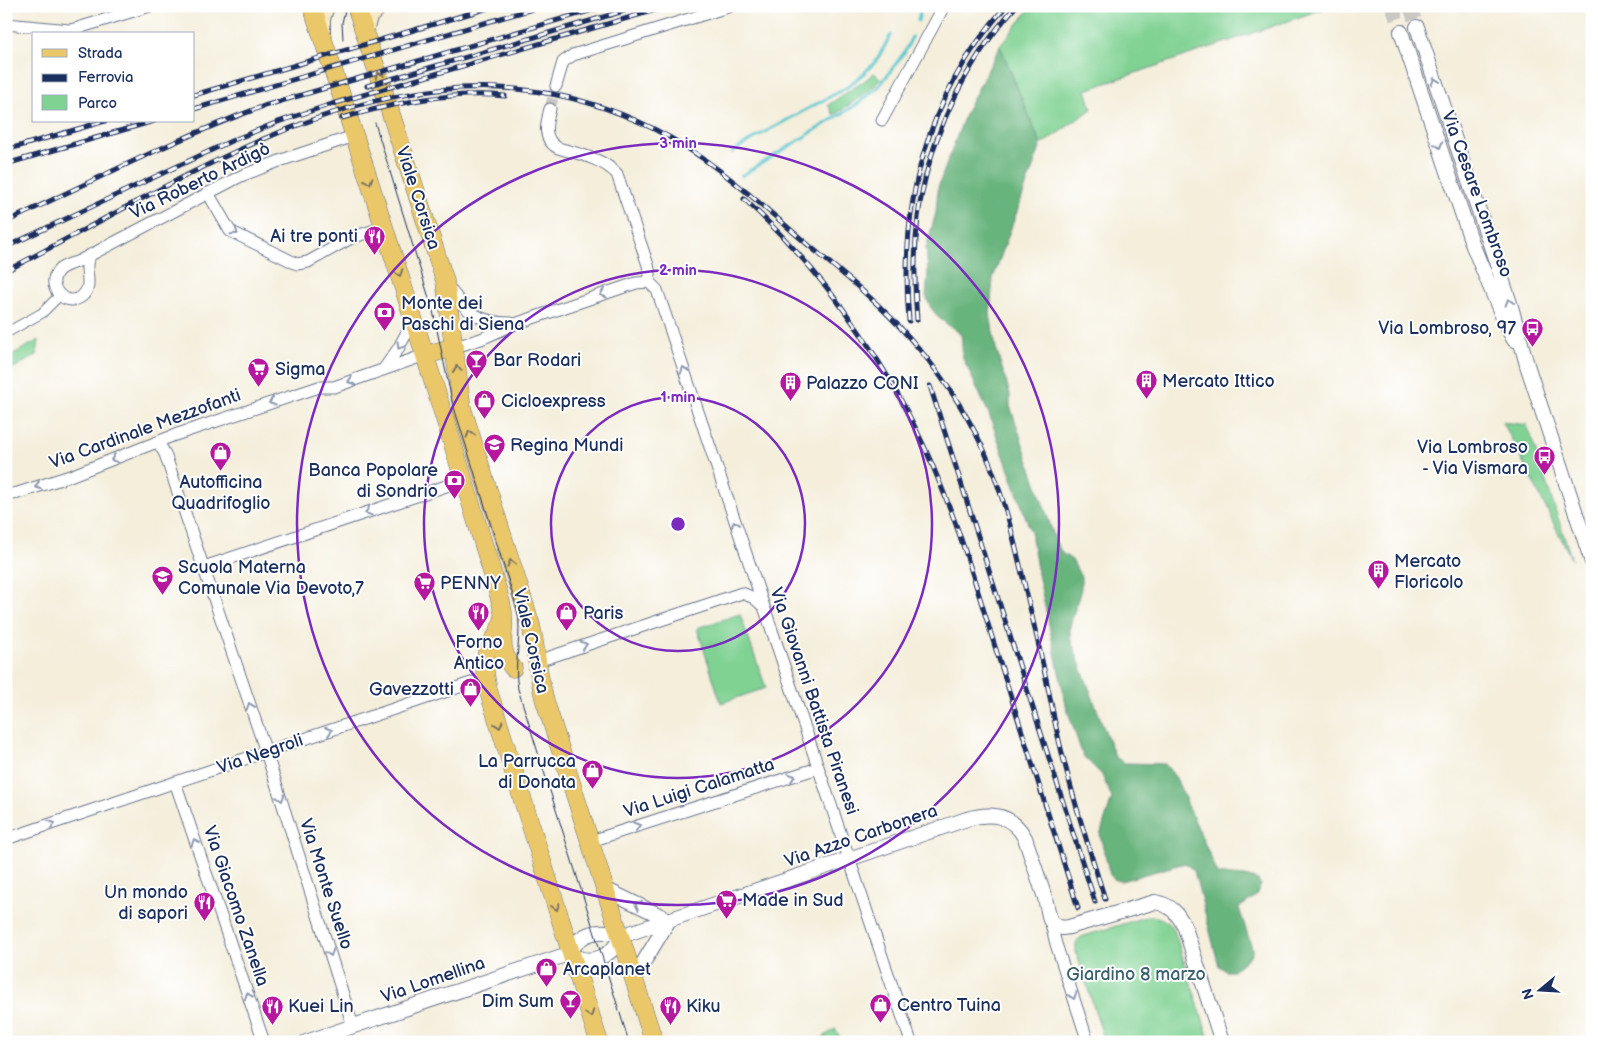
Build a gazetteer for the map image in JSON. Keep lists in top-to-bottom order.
{
  "streets": {
    "main road": ["Viale Corsica", "Via Negroli"],
    "street": [
      "Via Roberto Ardigò",
      "Via Cesare Lombroso",
      "Via Cardinale Mezzofanti",
      "Via Giovanni Battista Piranesi",
      "Via Luigi Calamatta",
      "Via Azzo Carbonera",
      "Via Monte Suello",
      "Via Giacomo Zanella",
      "Via Lomellina"
    ]
  },
  "crossings": [
    ["Viale Corsica", "Via Cardinale Mezzofanti"],
    ["Viale Corsica", "Via Negroli"],
    ["Viale Corsica", "Via Luigi Calamatta"],
    ["Viale Corsica", "Via Azzo Carbonera"],
    ["Viale Corsica", "Via Lomellina"],
    ["Via Cardinale Mezzofanti", "Via Monte Suello"],
    ["Via Giovanni Battista Piranesi", "Via Luigi Calamatta"],
    ["Via Giovanni Battista Piranesi", "Via Azzo Carbonera"],
    ["Via Negroli", "Via Monte Suello"],
    ["Via Negroli", "Via Giacomo Zanella"],
    ["Via Azzo Carbonera", "Via Lomellina"],
    ["Via Monte Suello", "Via Lomellina"]
  ],
  "one_way": [
    "Via Cardinale Mezzofanti",
    "Via Negroli",
    "Via Luigi Calamatta",
    "Via Giacomo Zanella"
  ],
  "parks": ["Giardino 8 marzo"],
  "places": {
    "restaurant": [
      "Ai tre ponti",
      "Forno Antico",
      "Un mondo di sapori",
      "Kuei Lin",
      "Kiku"
    ],
    "bank": ["Monte dei Paschi di Siena", "Banca Popolare di Sondrio"],
    "bus stop": ["Via Lombroso, 97", "Via Lombroso - Via Vismara"],
    "bar": ["Bar Rodari", "Dim Sum"],
    "supermarket": ["Sigma", "PENNY", "Made in Sud"],
    "building": ["Mercato Ittico", "Palazzo CONI", "Mercato Floricolo"],
    "shop": [
      "Cicloexpress",
      "Autofficina Quadrifoglio",
      "Paris",
      "Gavezzotti",
      "La Parrucca di Donata",
      "Arcaplanet",
      "Centro Tuina"
    ],
    "school or university": ["Regina Mundi", "Scuola Materna Comunale Via Devoto,7"]
  },
  "legend": ["Strada", "Ferrovia", "Parco"],
  "north": "left",
  "rings": ["3 min", "2 min", "1 min"]
}
